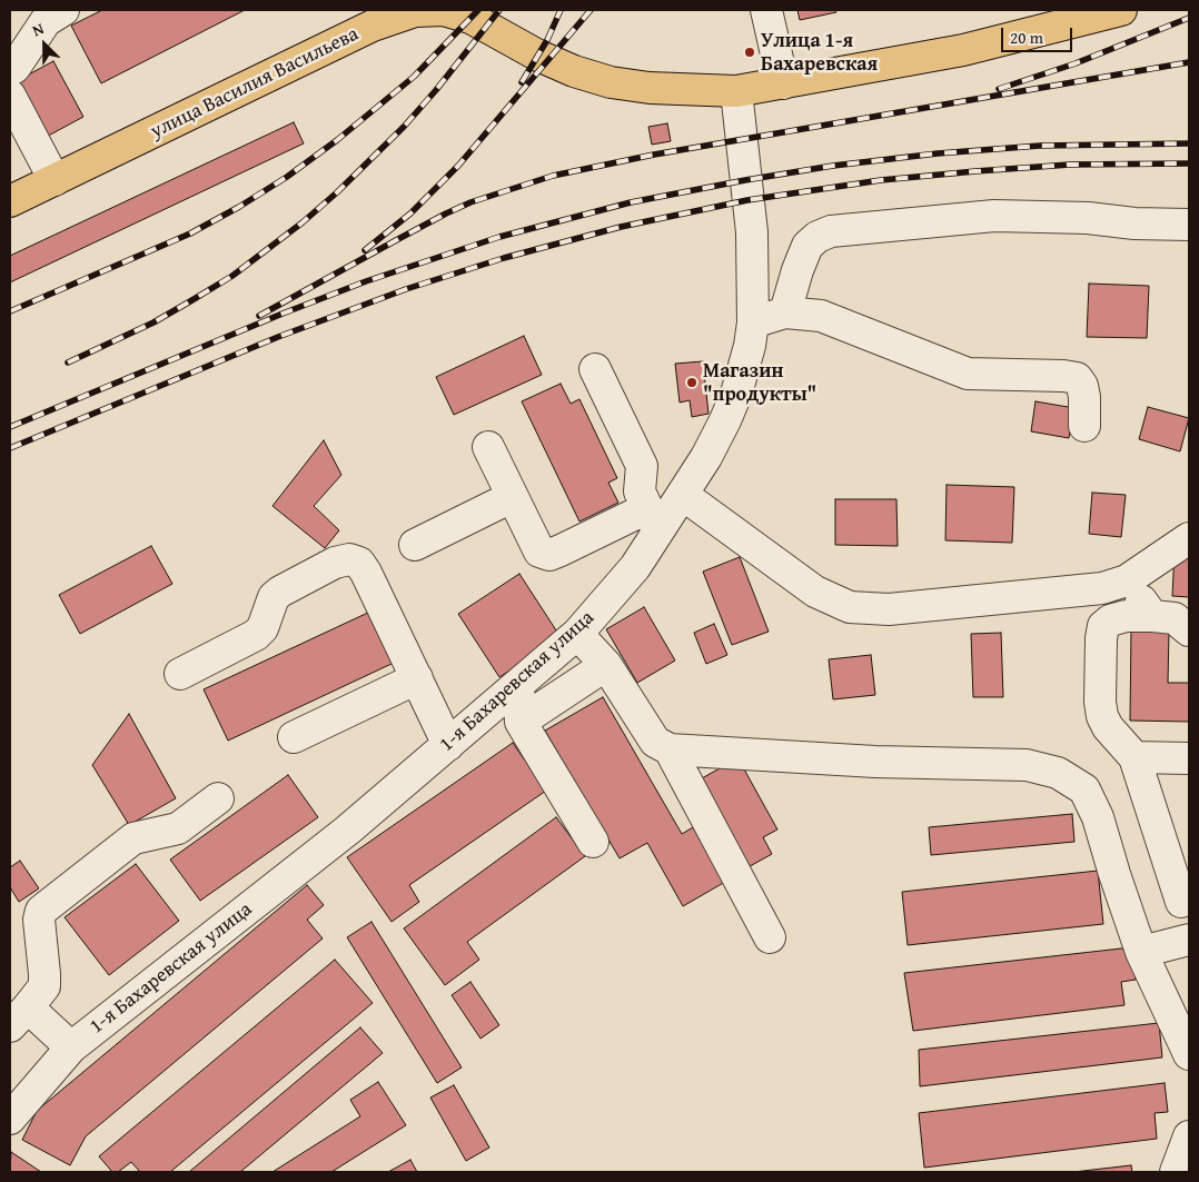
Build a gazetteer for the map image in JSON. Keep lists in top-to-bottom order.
{
  "streets": {
    "main road": ["улица Василия Васильева"],
    "street": ["1-я Бахаревская улица"]
  },
  "crossings": [
    ["улица Василия Васильева", "1-я Бахаревская улица"]
  ],
  "places": ["Улица 1-я Бахаревская", "Магазин \"продукты\""],
  "scale_bar": "20 m",
  "north": "top left"
}
